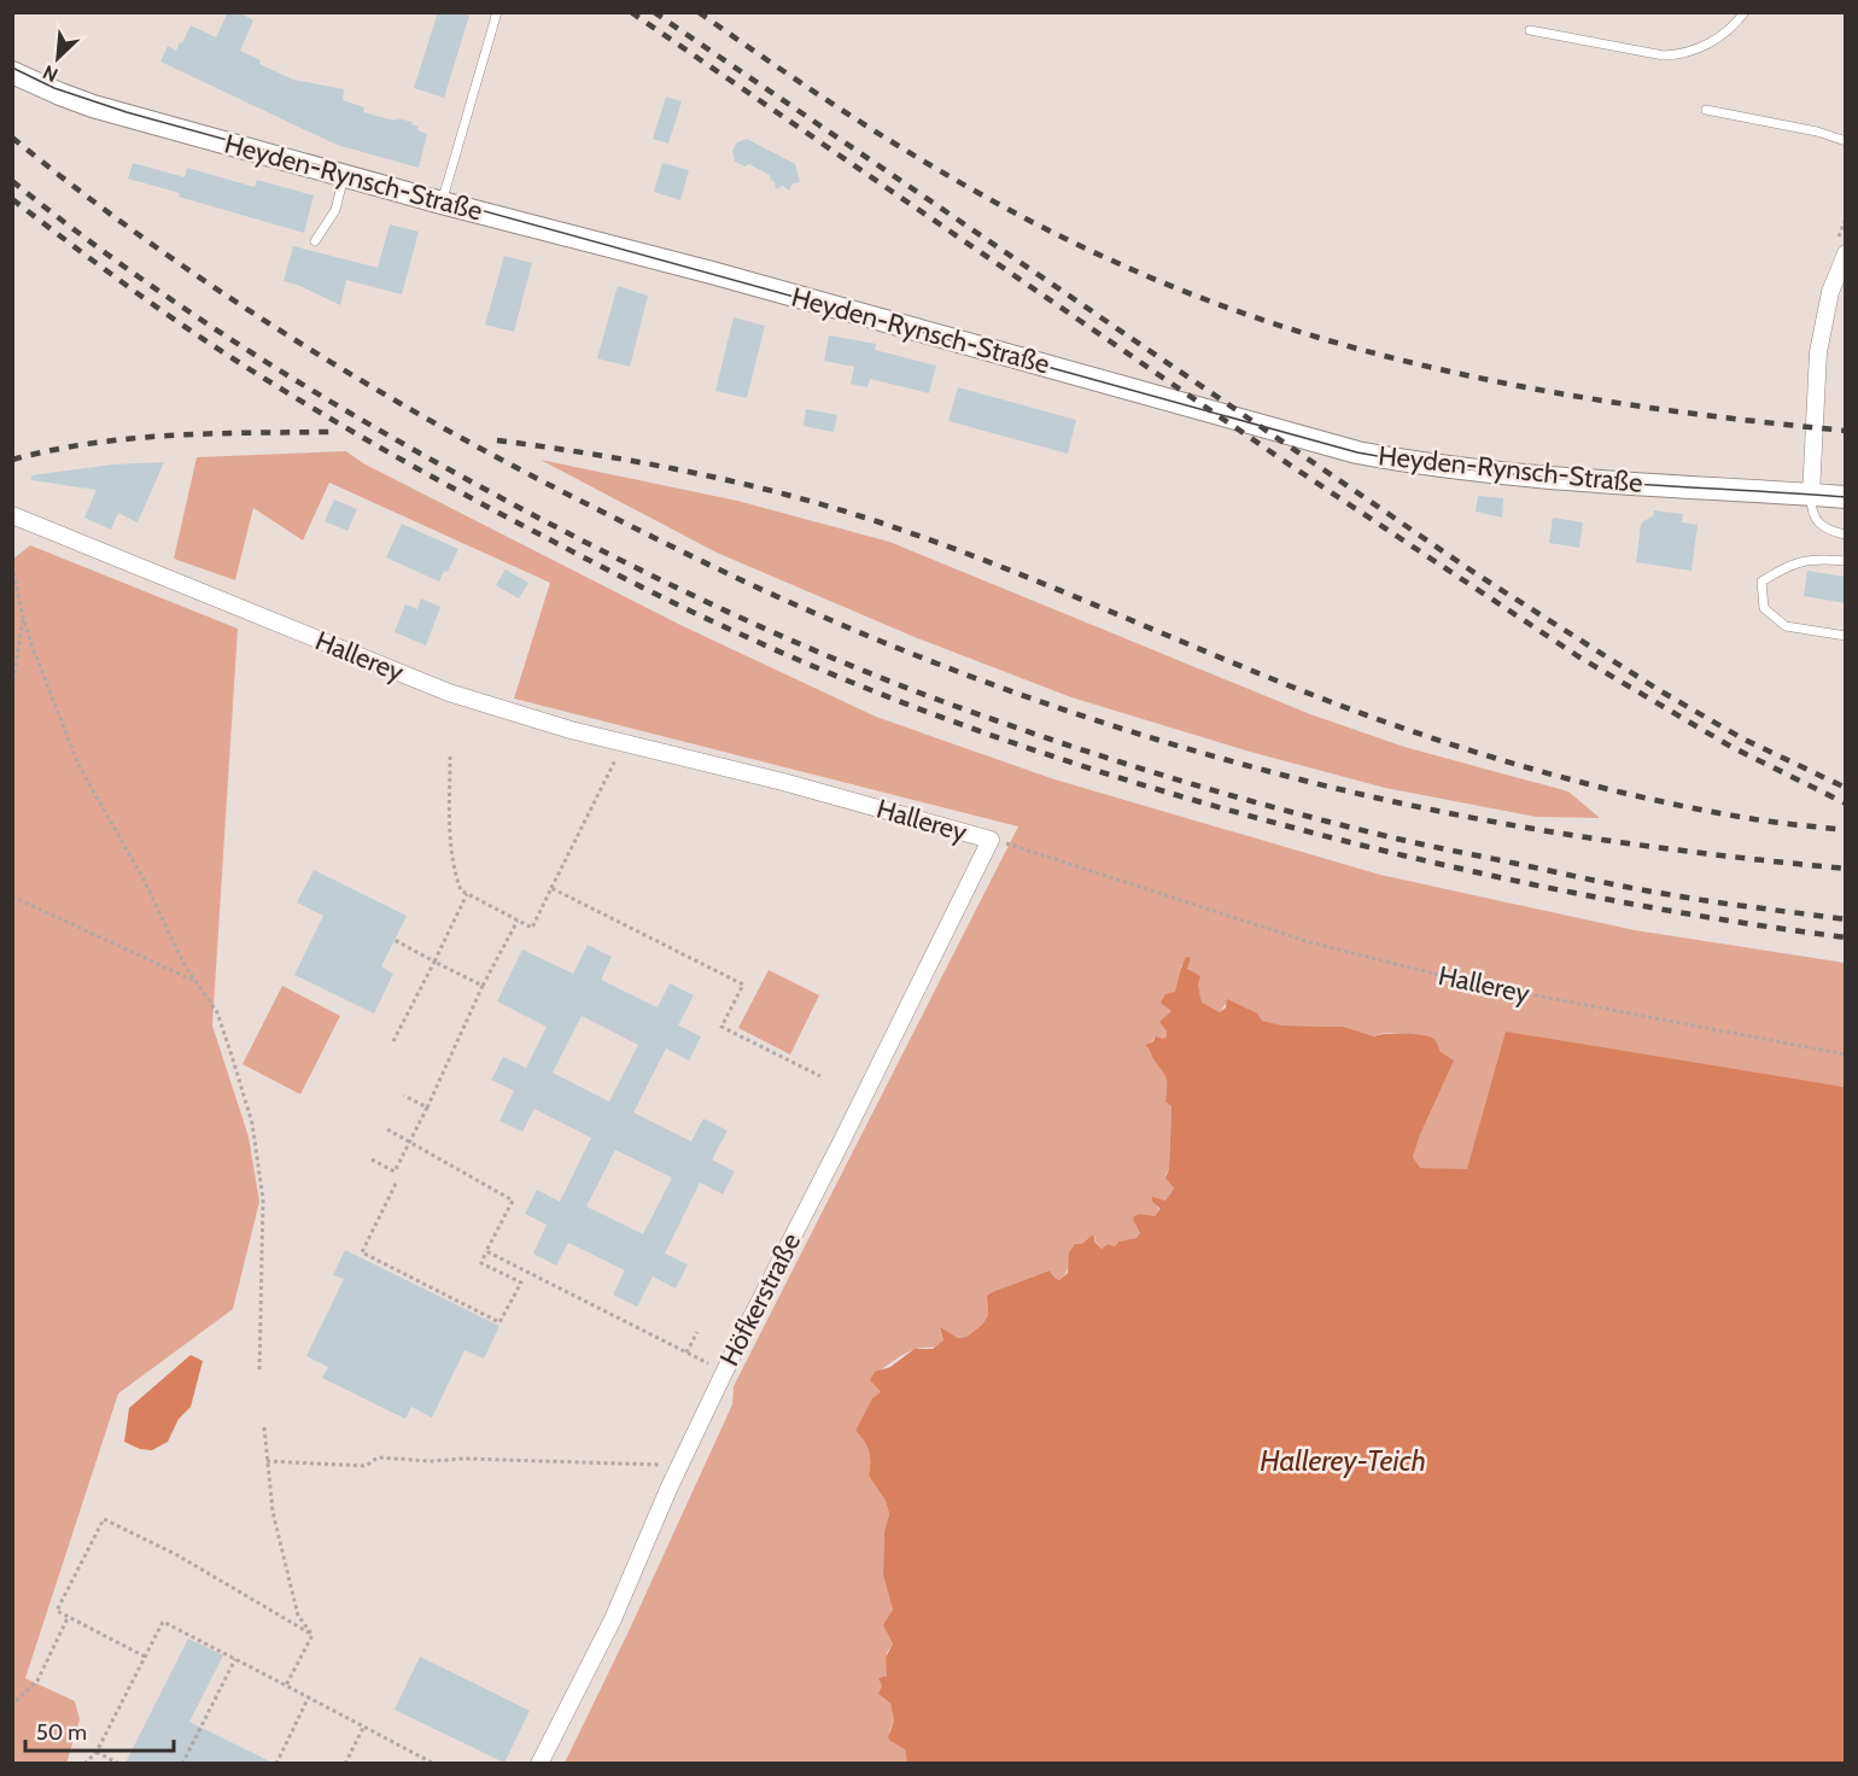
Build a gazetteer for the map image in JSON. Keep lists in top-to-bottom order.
{
  "streets": {
    "main road": ["Heyden-Rynsch-Straße"],
    "street": ["Hallerey", "Höfkerstraße"]
  },
  "crossings": [
    ["Hallerey", "Höfkerstraße"]
  ],
  "water": ["Hallerey-Teich"],
  "scale_bar": "50 m",
  "north": "bottom left"
}
